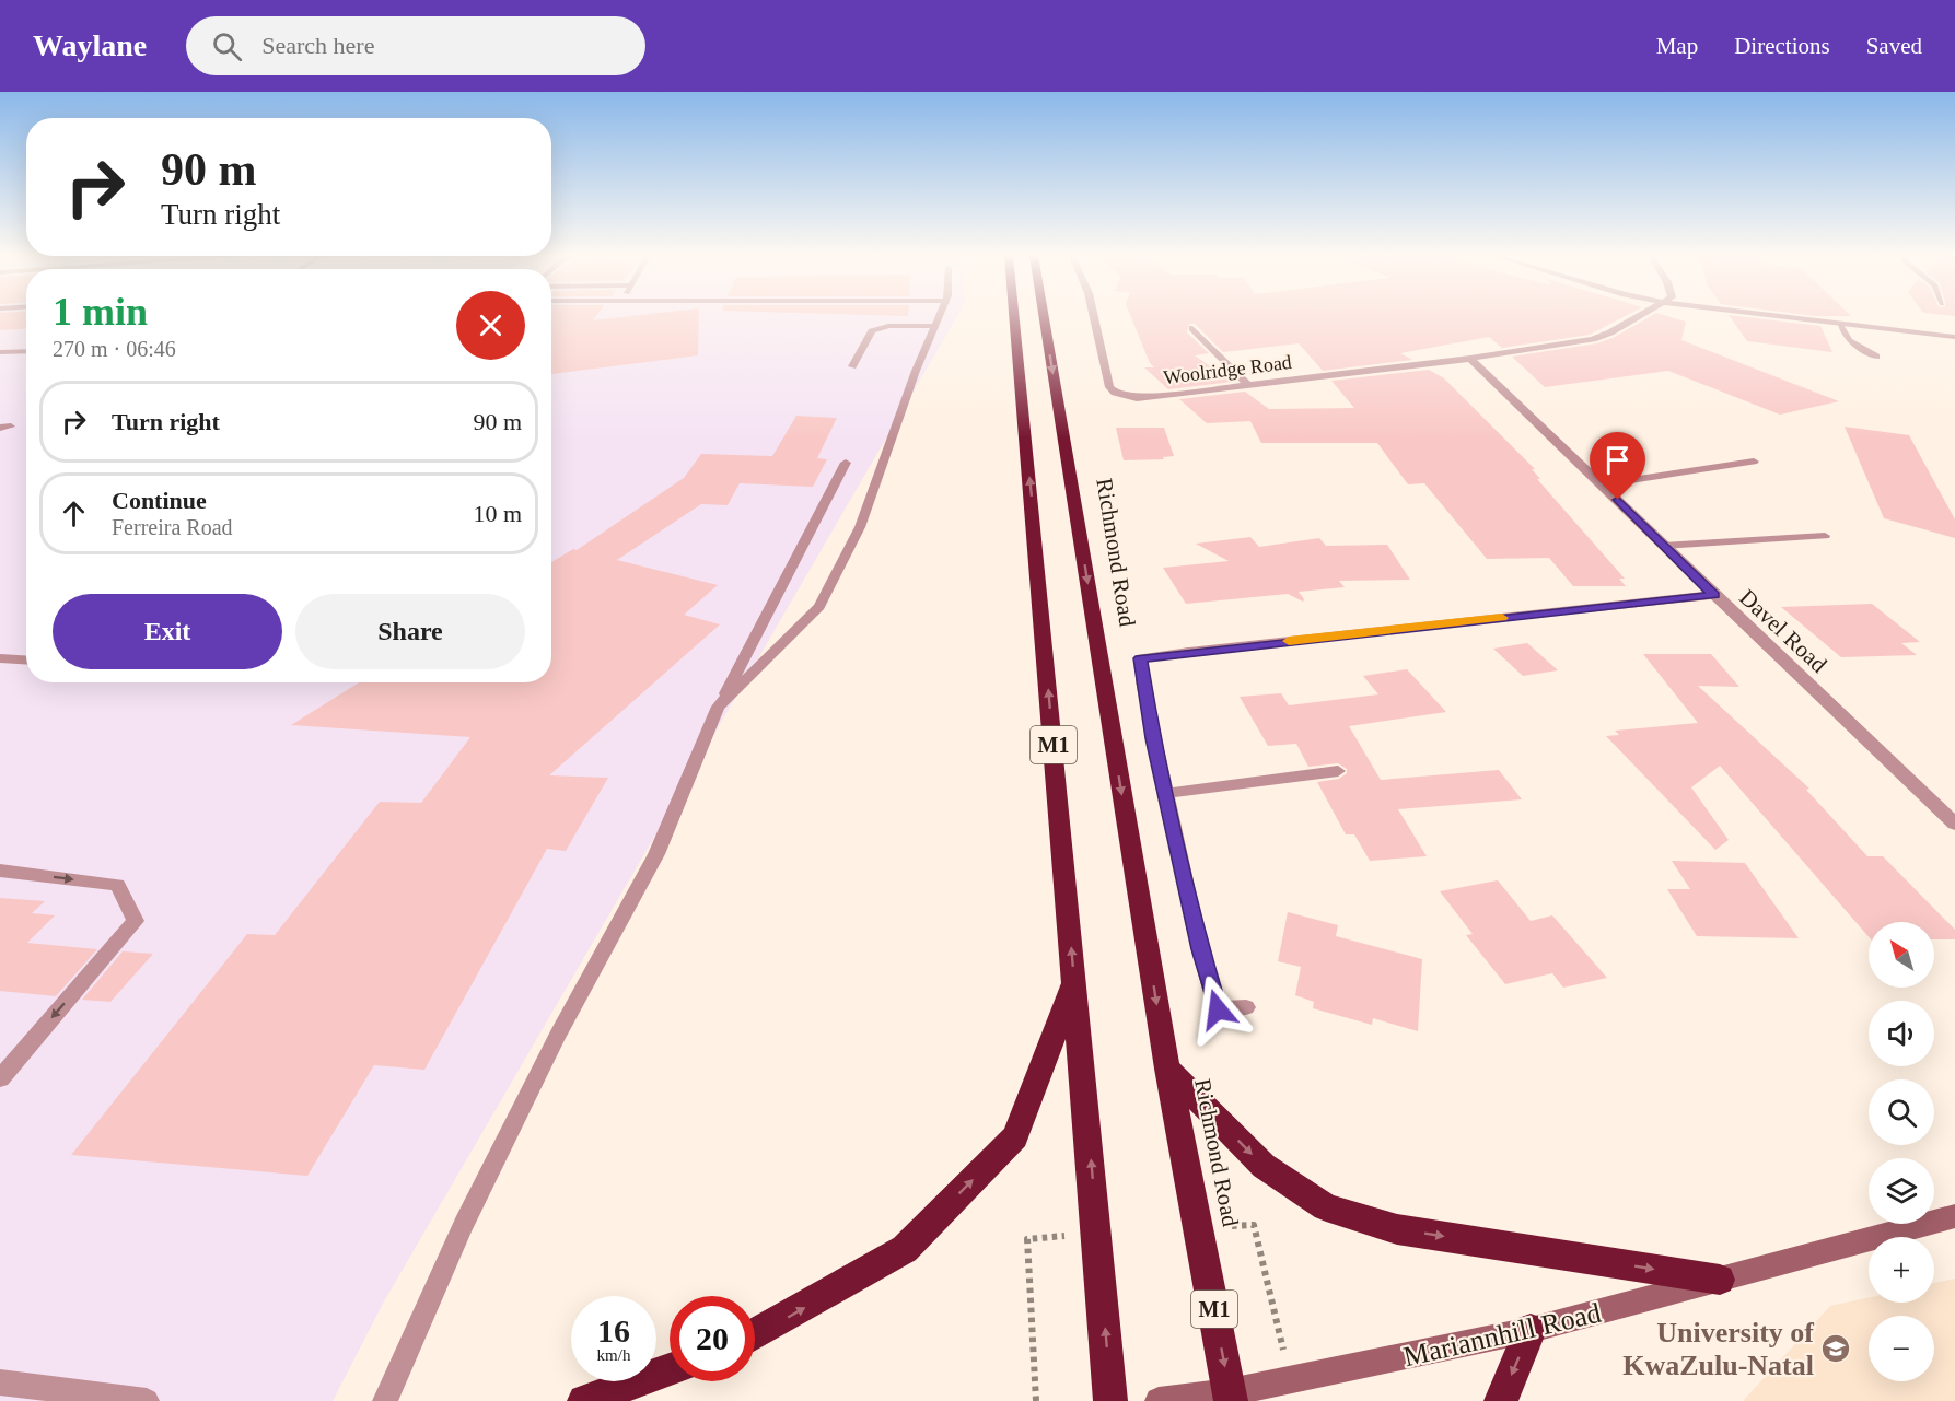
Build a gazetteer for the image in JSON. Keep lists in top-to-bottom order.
{
  "streets": {
    "highway": ["Richmond Road", "M1"],
    "street": ["Woolridge Road", "Davel Road", "Mariannhill Road"]
  },
  "crossings": [
    ["Woolridge Road", "Davel Road"],
    ["Richmond Road", "Mariannhill Road"]
  ],
  "places": {
    "school or university": ["University of KwaZulu-Natal"]
  },
  "north": "top left",
  "page": {
    "header": "Waylane",
    "search": "Search here",
    "nav": ["Map", "Directions", "Saved"],
    "turn": ["90 m", "Turn right"],
    "heading": ["1 min", "270 m · 06:46"],
    "list": [
      {
        "name": "Turn right",
        "value": "90 m"
      },
      {
        "name": "Continue",
        "note": "Ferreira Road",
        "value": "10 m"
      }
    ],
    "buttons": ["Exit", "Share"],
    "map_buttons": ["+", "−"],
    "speed": "16 km/h",
    "limit": "20"
  }
}
